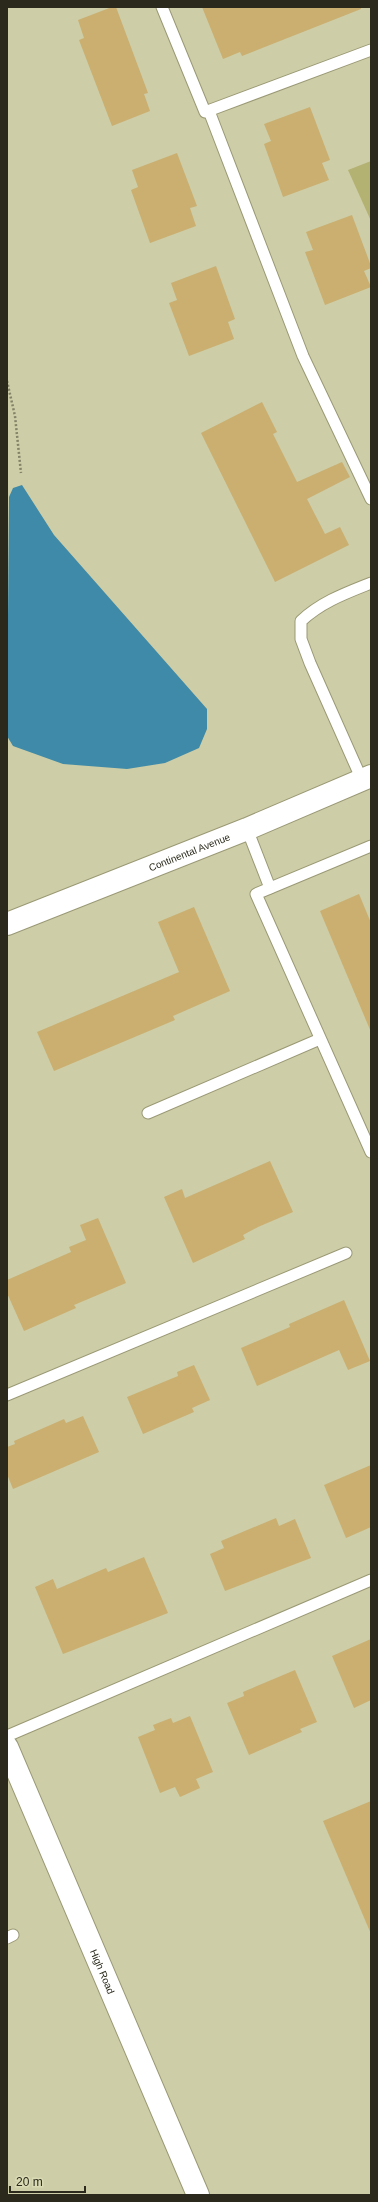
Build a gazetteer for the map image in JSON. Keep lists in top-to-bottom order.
{
  "streets": {
    "street": ["Continental Avenue", "High Road"]
  },
  "scale_bar": "20 m"
}
